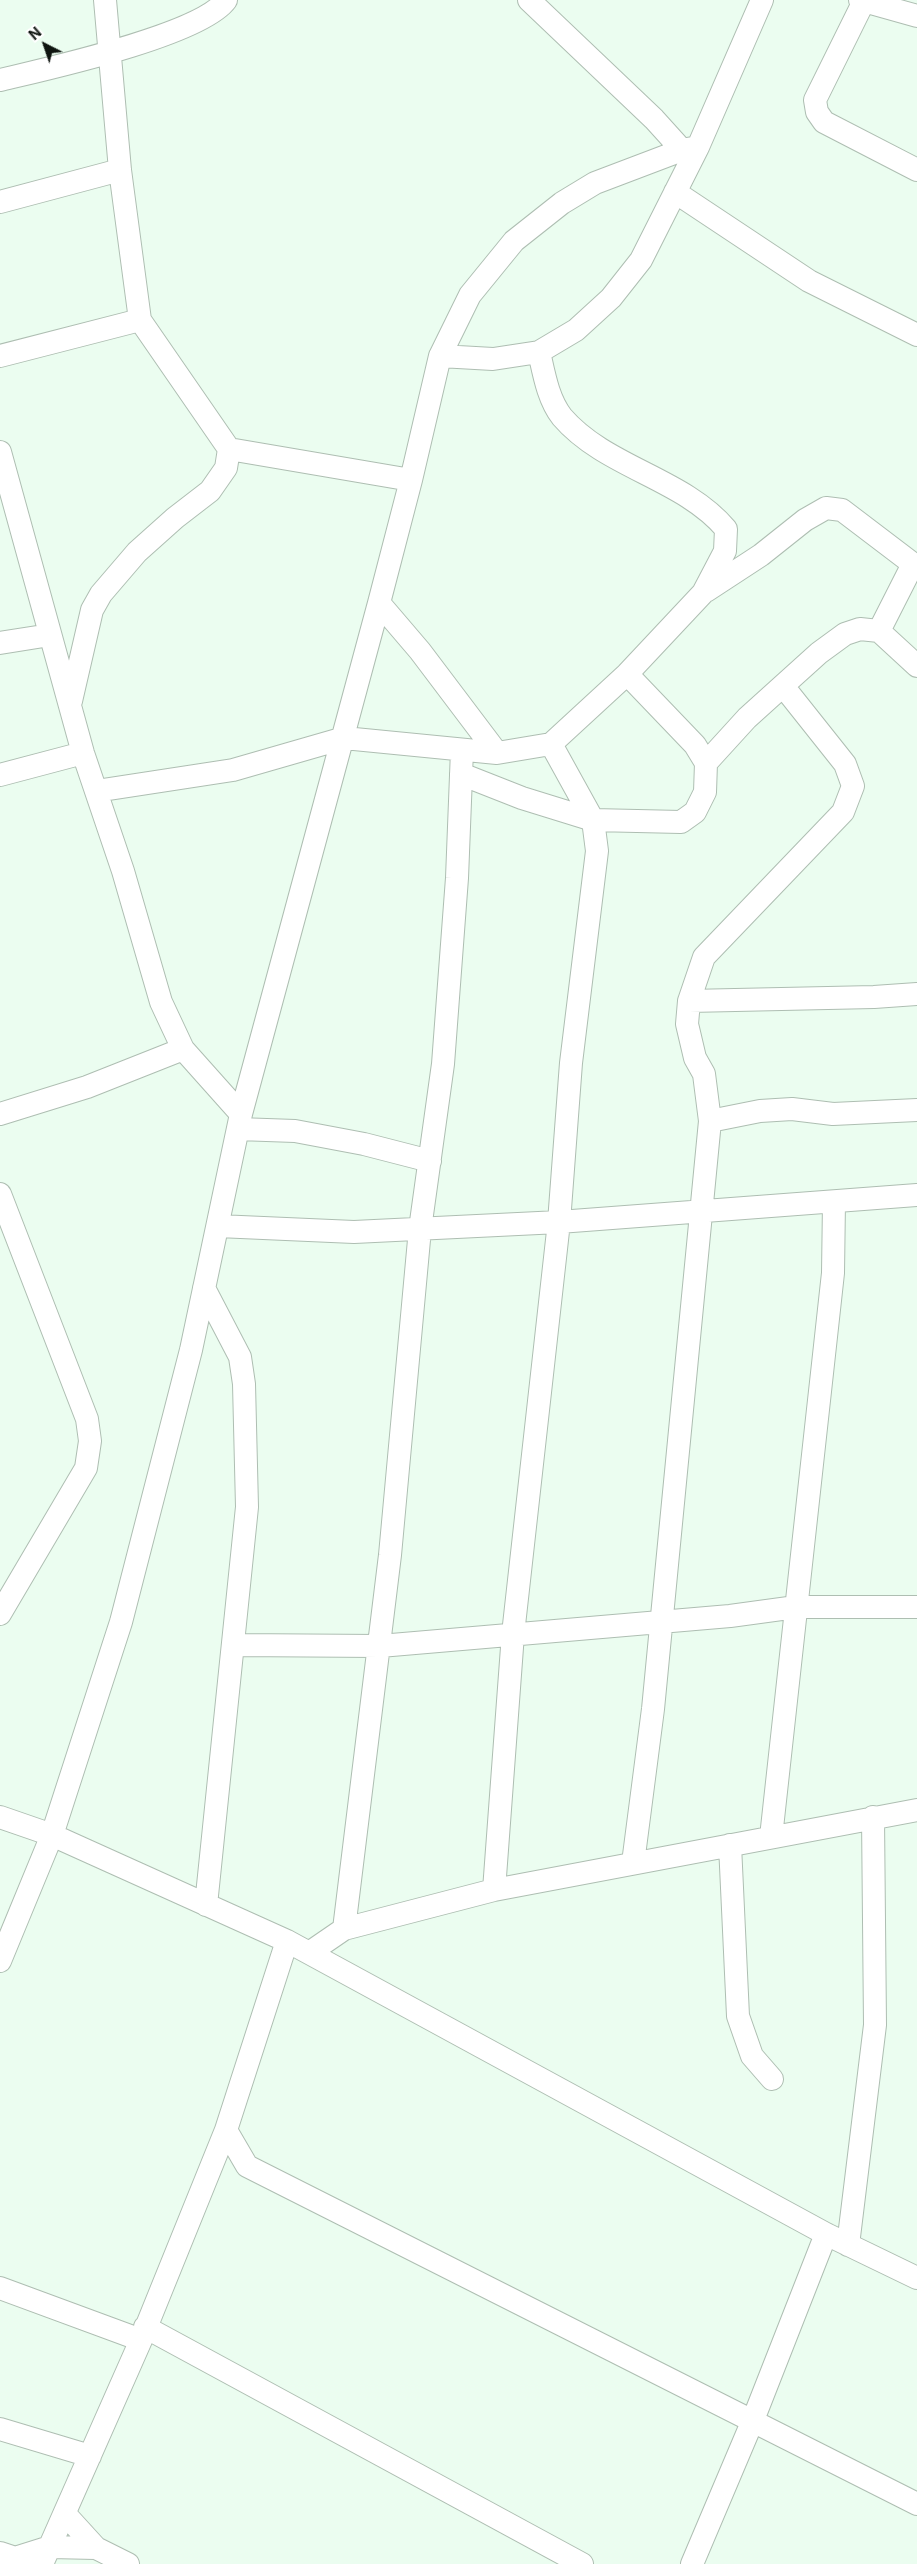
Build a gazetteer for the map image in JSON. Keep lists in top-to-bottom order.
{
  "north": "top left"
}
